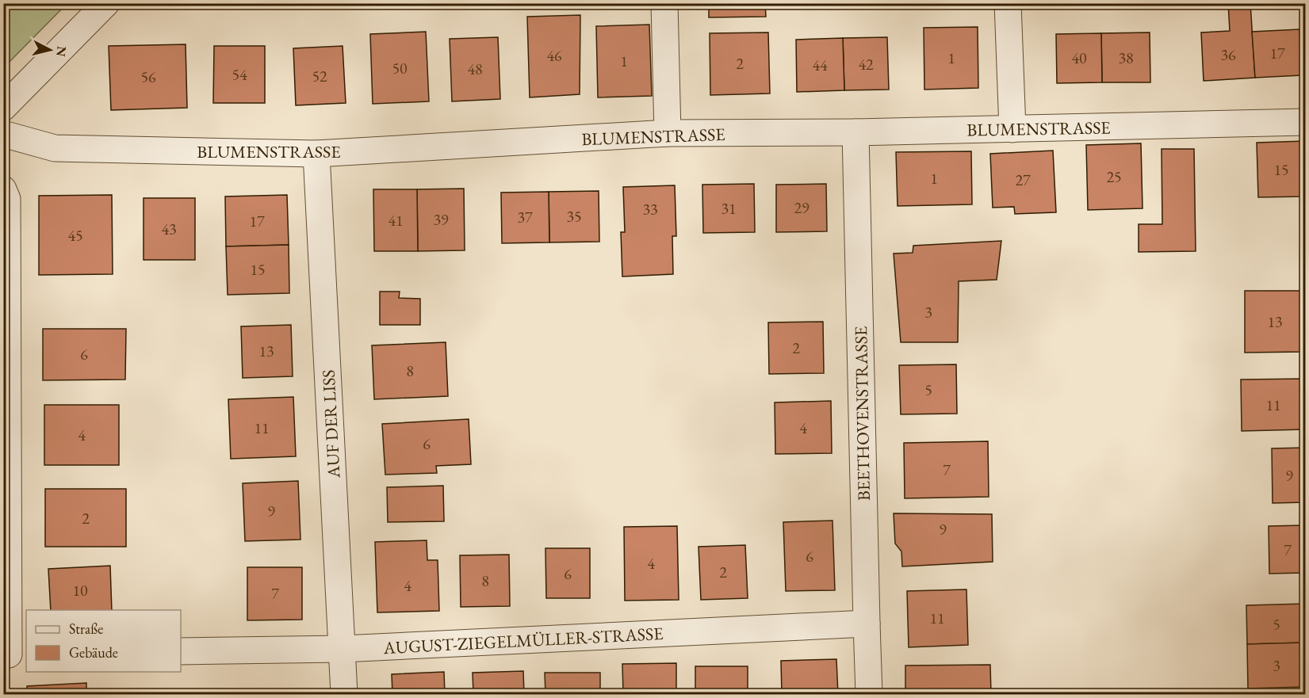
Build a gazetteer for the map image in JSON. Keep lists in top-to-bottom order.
{
  "streets": {
    "street": [
      "BLUMENSTRASSE",
      "BEETHOVENSTRASSE",
      "AUF DER LISS",
      "AUGUST-ZIEGELMÜLLER-STRASSE"
    ]
  },
  "crossings": [
    ["BLUMENSTRASSE", "BEETHOVENSTRASSE"],
    ["BLUMENSTRASSE", "AUF DER LISS"],
    ["BEETHOVENSTRASSE", "AUGUST-ZIEGELMÜLLER-STRASSE"],
    ["AUF DER LISS", "AUGUST-ZIEGELMÜLLER-STRASSE"]
  ],
  "house_numbers": [
    "17",
    "36",
    "46",
    "1",
    "40",
    "38",
    "1",
    "2",
    "42",
    "44",
    "50",
    "48",
    "54",
    "52",
    "56",
    "15",
    "25",
    "1",
    "27",
    "29",
    "31",
    "33",
    "35",
    "37",
    "39",
    "41",
    "17",
    "43",
    "45",
    "15",
    "3",
    "13",
    "2",
    "13",
    "6",
    "8",
    "5",
    "11",
    "11",
    "4",
    "4",
    "6",
    "7",
    "9",
    "9",
    "2",
    "9",
    "7",
    "6",
    "4",
    "2",
    "6",
    "8",
    "4",
    "10",
    "7",
    "11",
    "5",
    "3"
  ],
  "legend": ["Straße", "Gebäude"],
  "north": "right"
}
